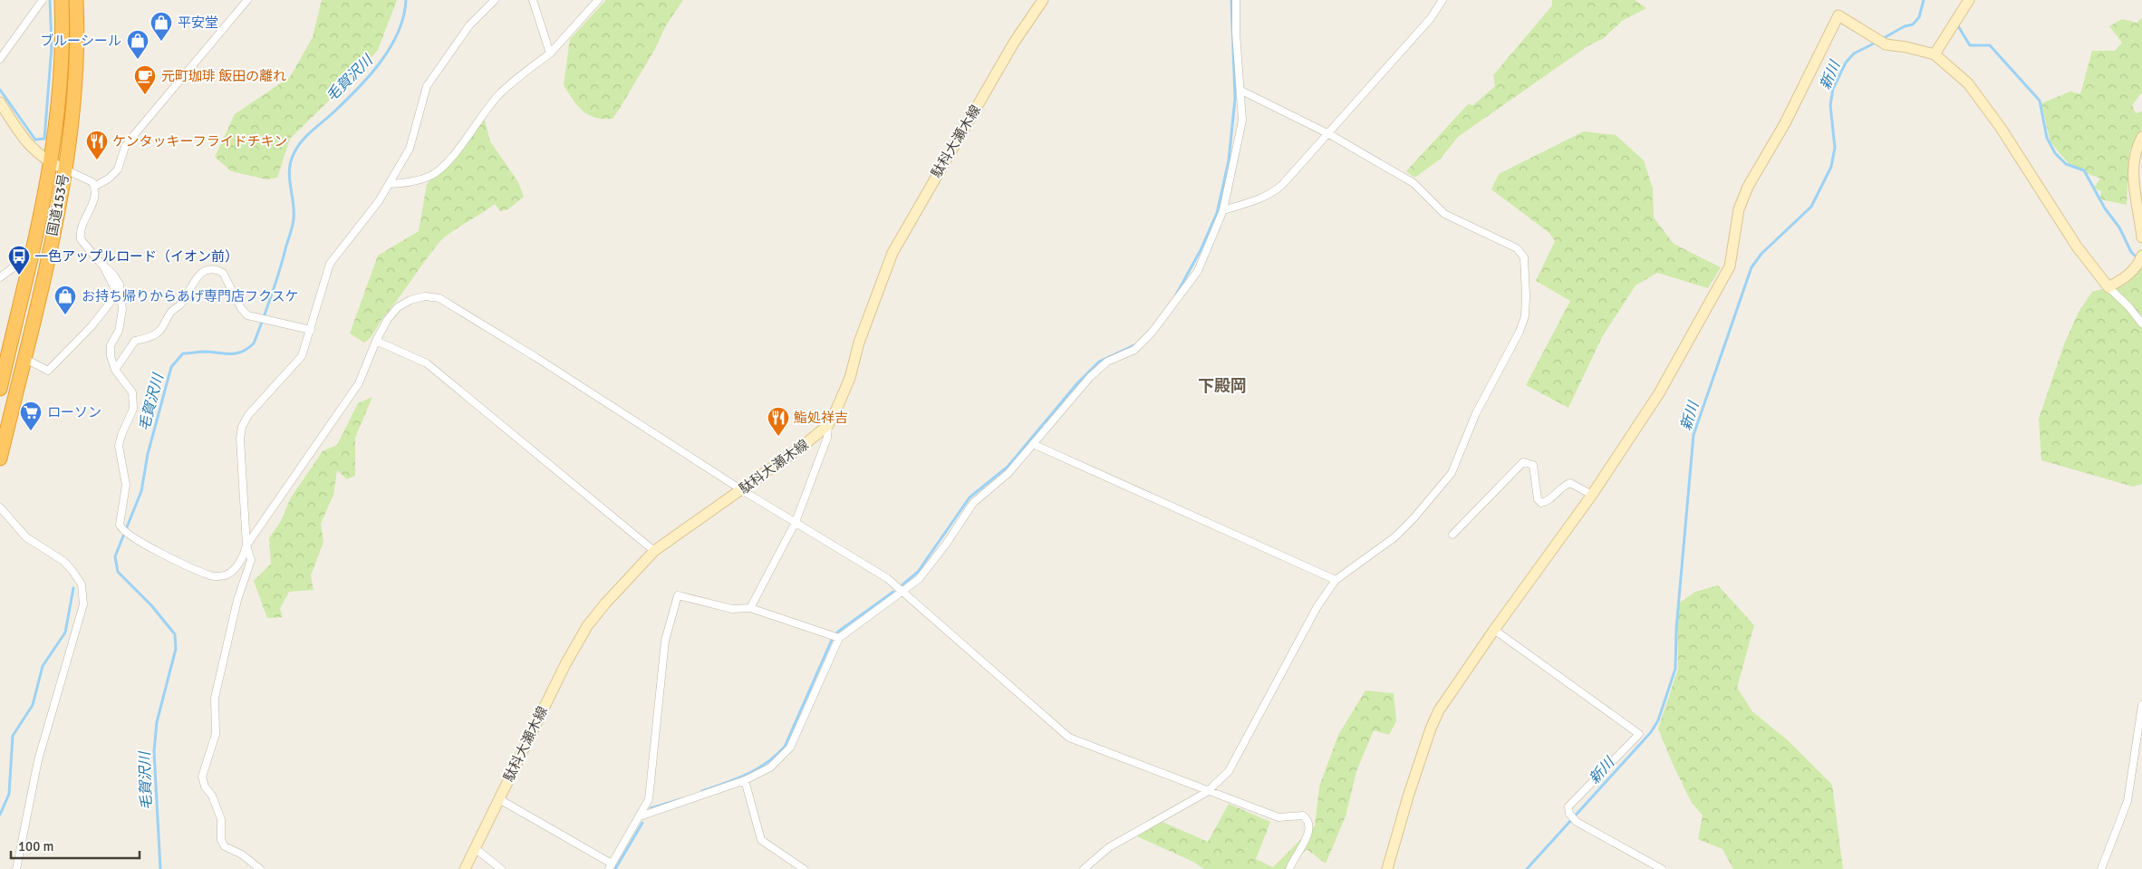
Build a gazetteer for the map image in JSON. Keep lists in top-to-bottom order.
{
  "streets": {
    "highway": ["国道153号"],
    "street": ["駄科大瀬木線"]
  },
  "districts": ["下殿岡"],
  "water": ["新川", "毛賀沢川"],
  "places": {
    "shop": ["平安堂", "ブルーシール", "お持ち帰りからあげ専門店フクスケ"],
    "cafe": ["元町珈琲 飯田の離れ"],
    "restaurant": ["ケンタッキーフライドチキン", "鮨処祥吉"],
    "bus stop": ["一色アップルロード（イオン前）"],
    "supermarket": ["ローソン"]
  },
  "scale_bar": "100 m"
}
